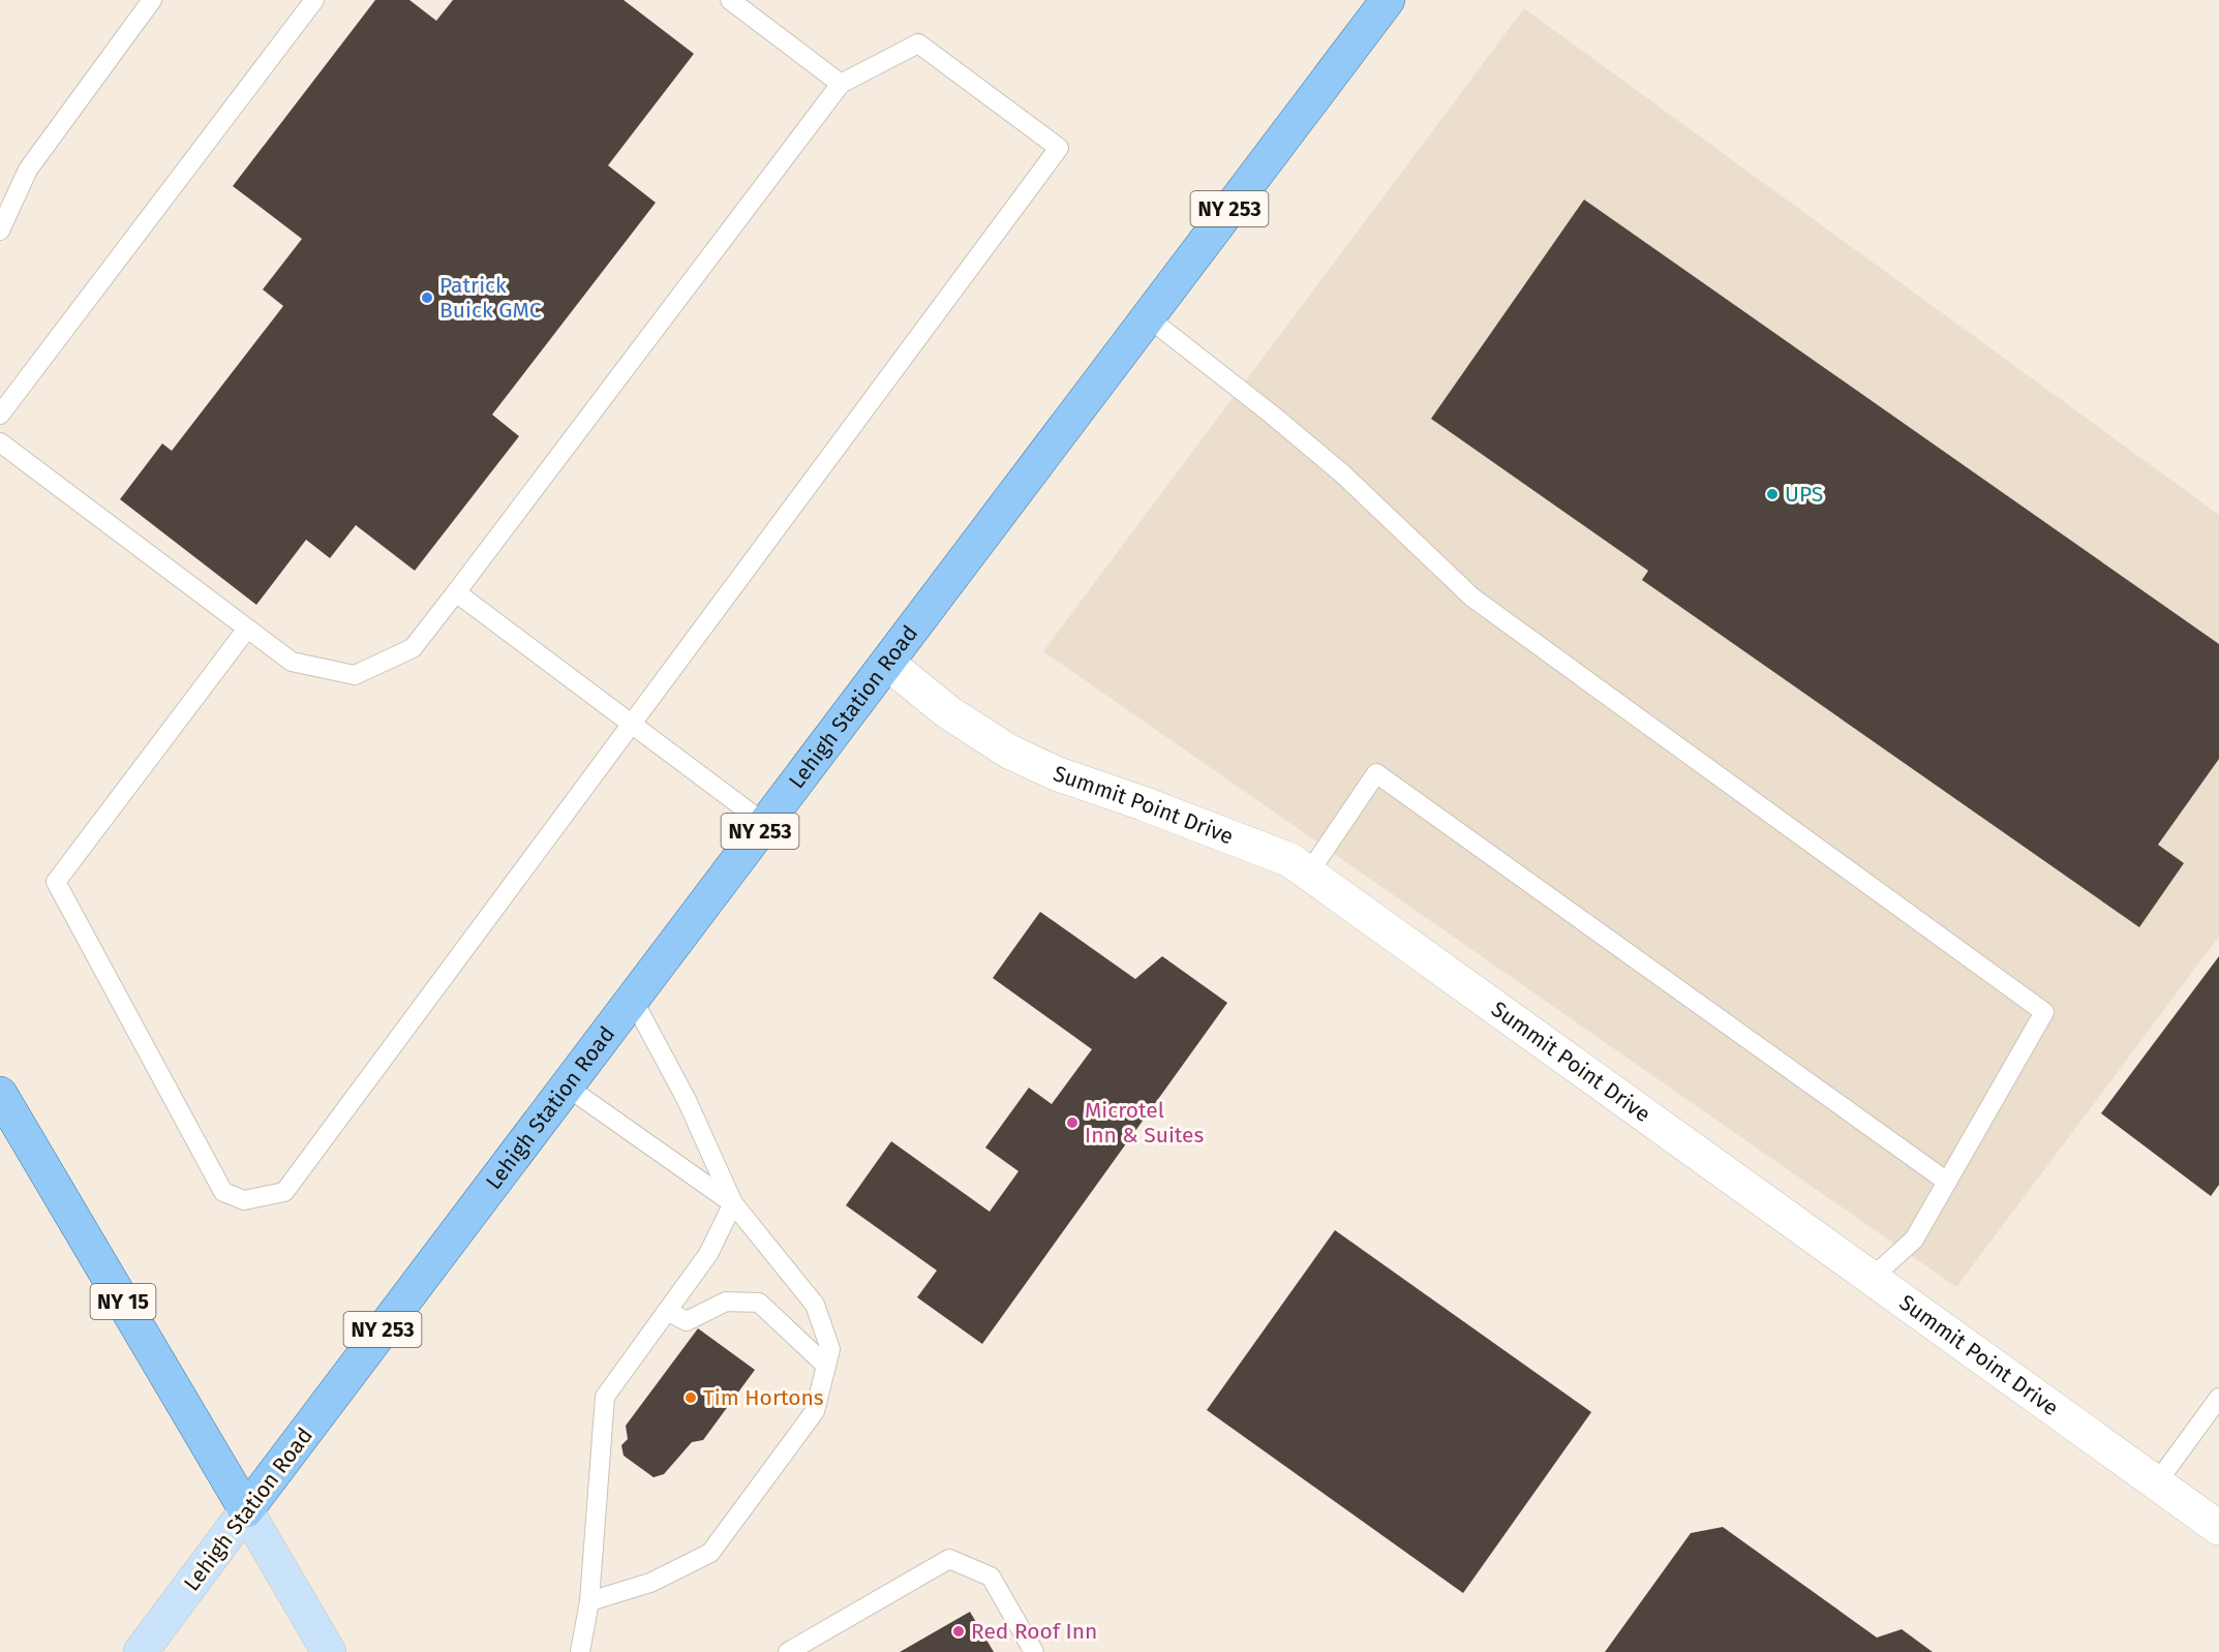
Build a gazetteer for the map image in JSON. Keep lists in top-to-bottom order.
{
  "streets": {
    "main road": ["NY 253", "Lehigh Station Road", "NY 15"],
    "street": ["Summit Point Drive"]
  },
  "crossings": [
    ["Lehigh Station Road", "Summit Point Drive"],
    ["Lehigh Station Road", "NY 15"]
  ],
  "places": [
    "Patrick Buick GMC",
    "UPS",
    "Microtel Inn & Suites",
    "Tim Hortons",
    "Red Roof Inn"
  ]
}
